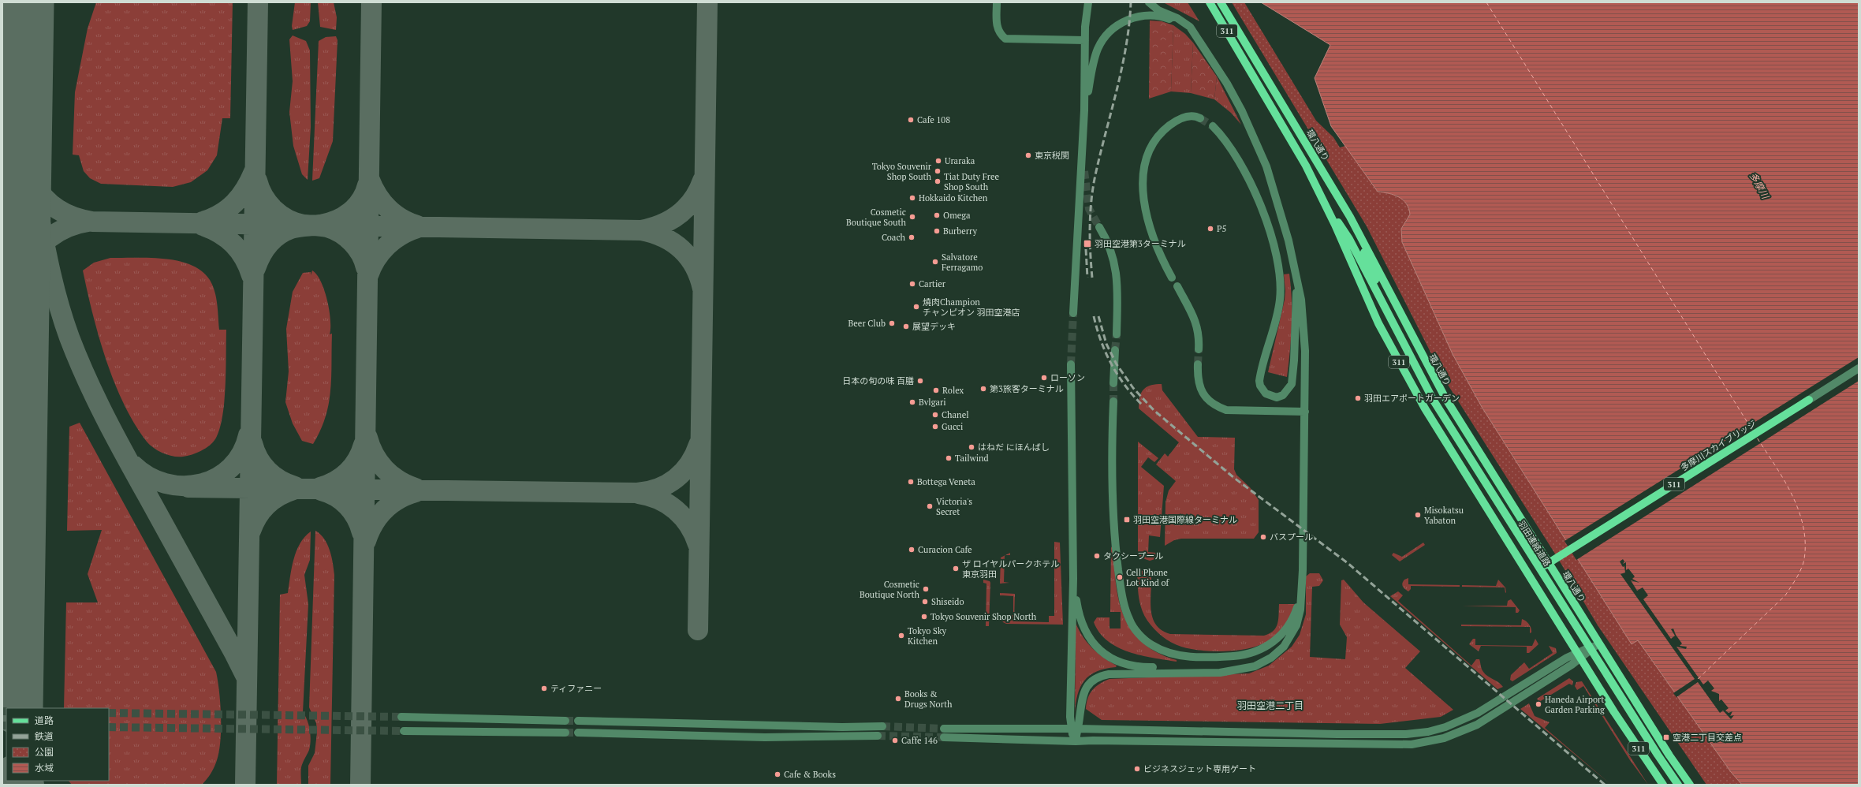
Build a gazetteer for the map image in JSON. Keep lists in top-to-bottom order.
{
  "streets": {
    "main road": [
      "311",
      "環八通り",
      "多摩川スカイブリッジ",
      "羽田連絡道路"
    ]
  },
  "crossings": [
    ["多摩川スカイブリッジ", "羽田連絡道路"]
  ],
  "districts": ["羽田空港二丁目"],
  "water": ["多摩川"],
  "places": {
    "other": [
      "Cafe 108",
      "東京税関",
      "Uraraka",
      "Tokyo Souvenir Shop South",
      "Tiat Duty Free Shop South",
      "Hokkaido Kitchen",
      "Omega",
      "Cosmetic Boutique South",
      "P5",
      "Burberry",
      "Coach",
      "Salvatore Ferragamo",
      "Cartier",
      "燒肉Champion チャンピオン 羽田空港店",
      "Beer Club",
      "展望デッキ",
      "ローソン",
      "日本の旬の味 百膳",
      "第3旅客ターミナル",
      "Rolex",
      "羽田エアポートガーデン",
      "Bvlgari",
      "Chanel",
      "Gucci",
      "はねだ にほんばし",
      "Tailwind",
      "Bottega Veneta",
      "Victoria's Secret",
      "Misokatsu Yabaton",
      "バスプール",
      "Curacion Cafe",
      "タクシープール",
      "ザ ロイヤルパークホテル 東京羽田",
      "Cell Phone Lot Kind of",
      "Cosmetic Boutique North",
      "Shiseido",
      "Tokyo Souvenir Shop North",
      "Tokyo Sky Kitchen",
      "ティファニー",
      "Books & Drugs North",
      "Haneda Airport Garden Parking",
      "Caffe 146",
      "ビジネスジェット専用ゲート",
      "Cafe & Books"
    ],
    "transit": ["羽田空港第3ターミナル", "羽田空港国際線ターミナル", "空港二丁目交差点"]
  },
  "legend": [
    "道路",
    "鉄道",
    "公園",
    "水域"
  ]
}
